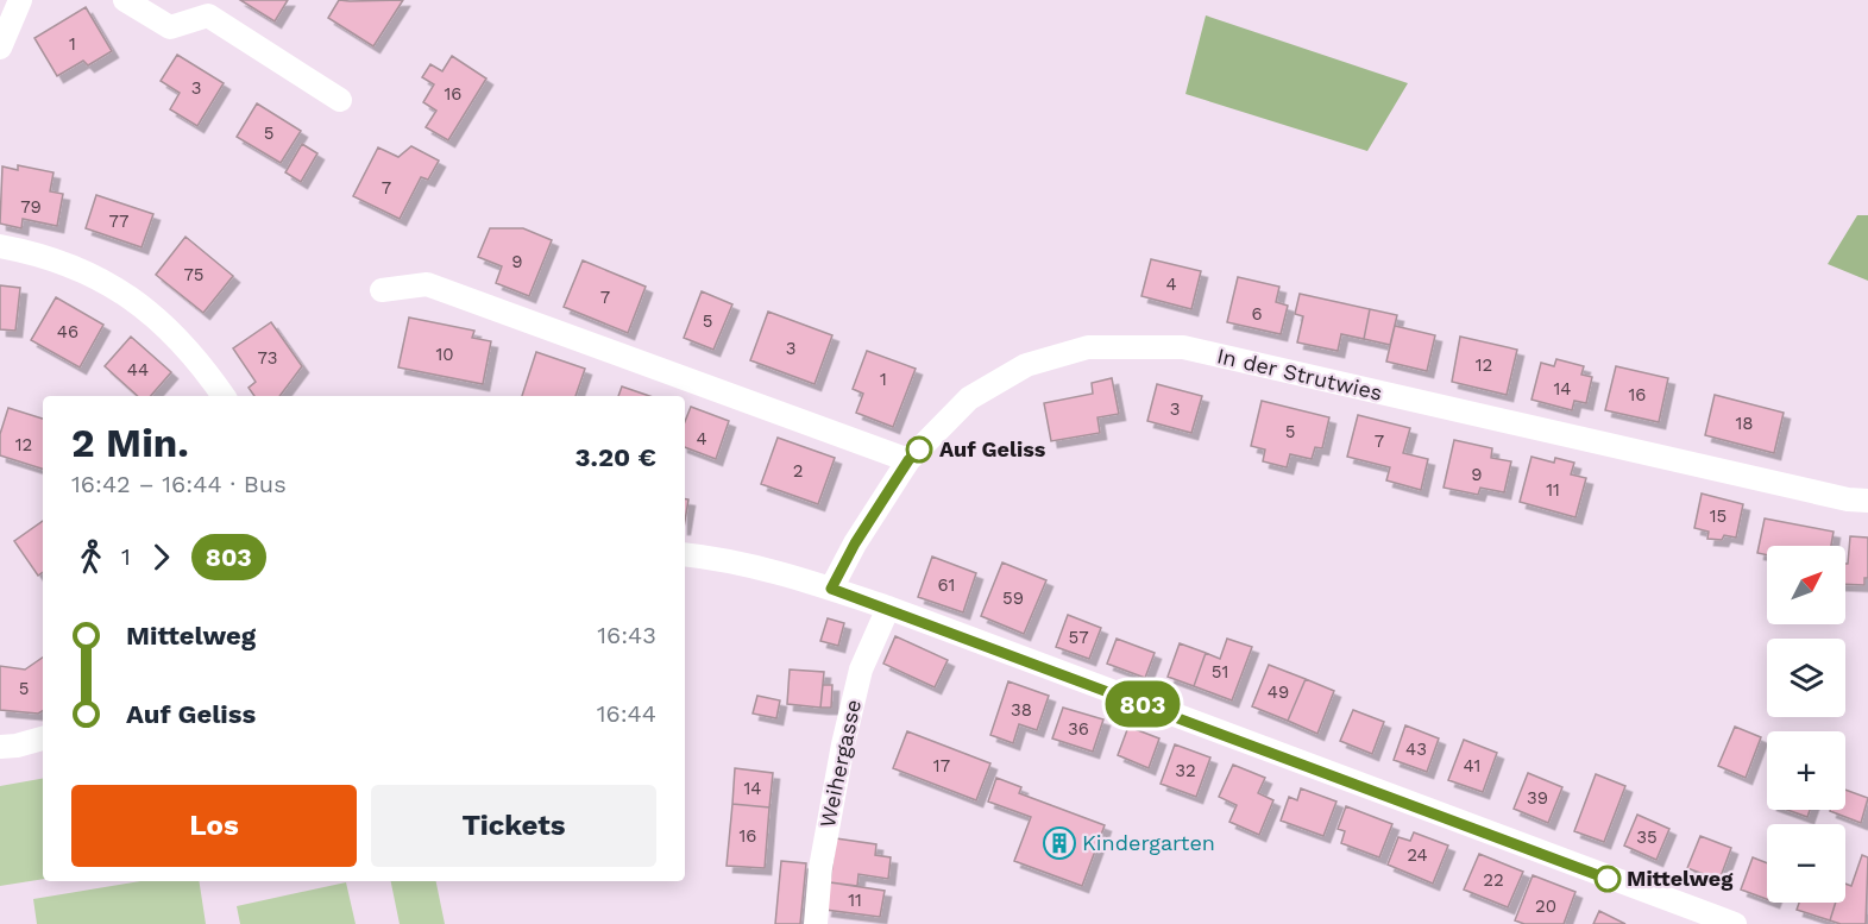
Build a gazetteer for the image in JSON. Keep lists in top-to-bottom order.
{
  "streets": {
    "street": ["In der Strutwies", "Weihergasse"]
  },
  "places": {
    "other": ["Auf Geliss", "Mittelweg"],
    "building": ["Kindergarten"]
  },
  "lines": ["bus line 803"],
  "house_numbers": [
    "1",
    "3",
    "16",
    "5",
    "7",
    "79",
    "77",
    "9",
    "75",
    "4",
    "7",
    "6",
    "5",
    "46",
    "3",
    "10",
    "73",
    "12",
    "44",
    "1",
    "14",
    "16",
    "3",
    "18",
    "5",
    "4",
    "7",
    "12",
    "2",
    "9",
    "11",
    "15",
    "61",
    "59",
    "57",
    "51",
    "5",
    "49",
    "38",
    "36",
    "43",
    "17",
    "41",
    "32",
    "14",
    "39",
    "16",
    "35",
    "24",
    "22",
    "11",
    "20"
  ],
  "north": "top right",
  "page": {
    "on_map": "803",
    "heading": ["2 Min.", "16:42 – 16:44 · Bus", "3.20 €"],
    "legs": ["1", "803"],
    "map_buttons": ["+", "−"],
    "list": [
      {
        "name": "Mittelweg",
        "value": "16:43"
      },
      {
        "name": "Auf Geliss",
        "value": "16:44"
      }
    ],
    "buttons": ["Los", "Tickets"]
  }
}
